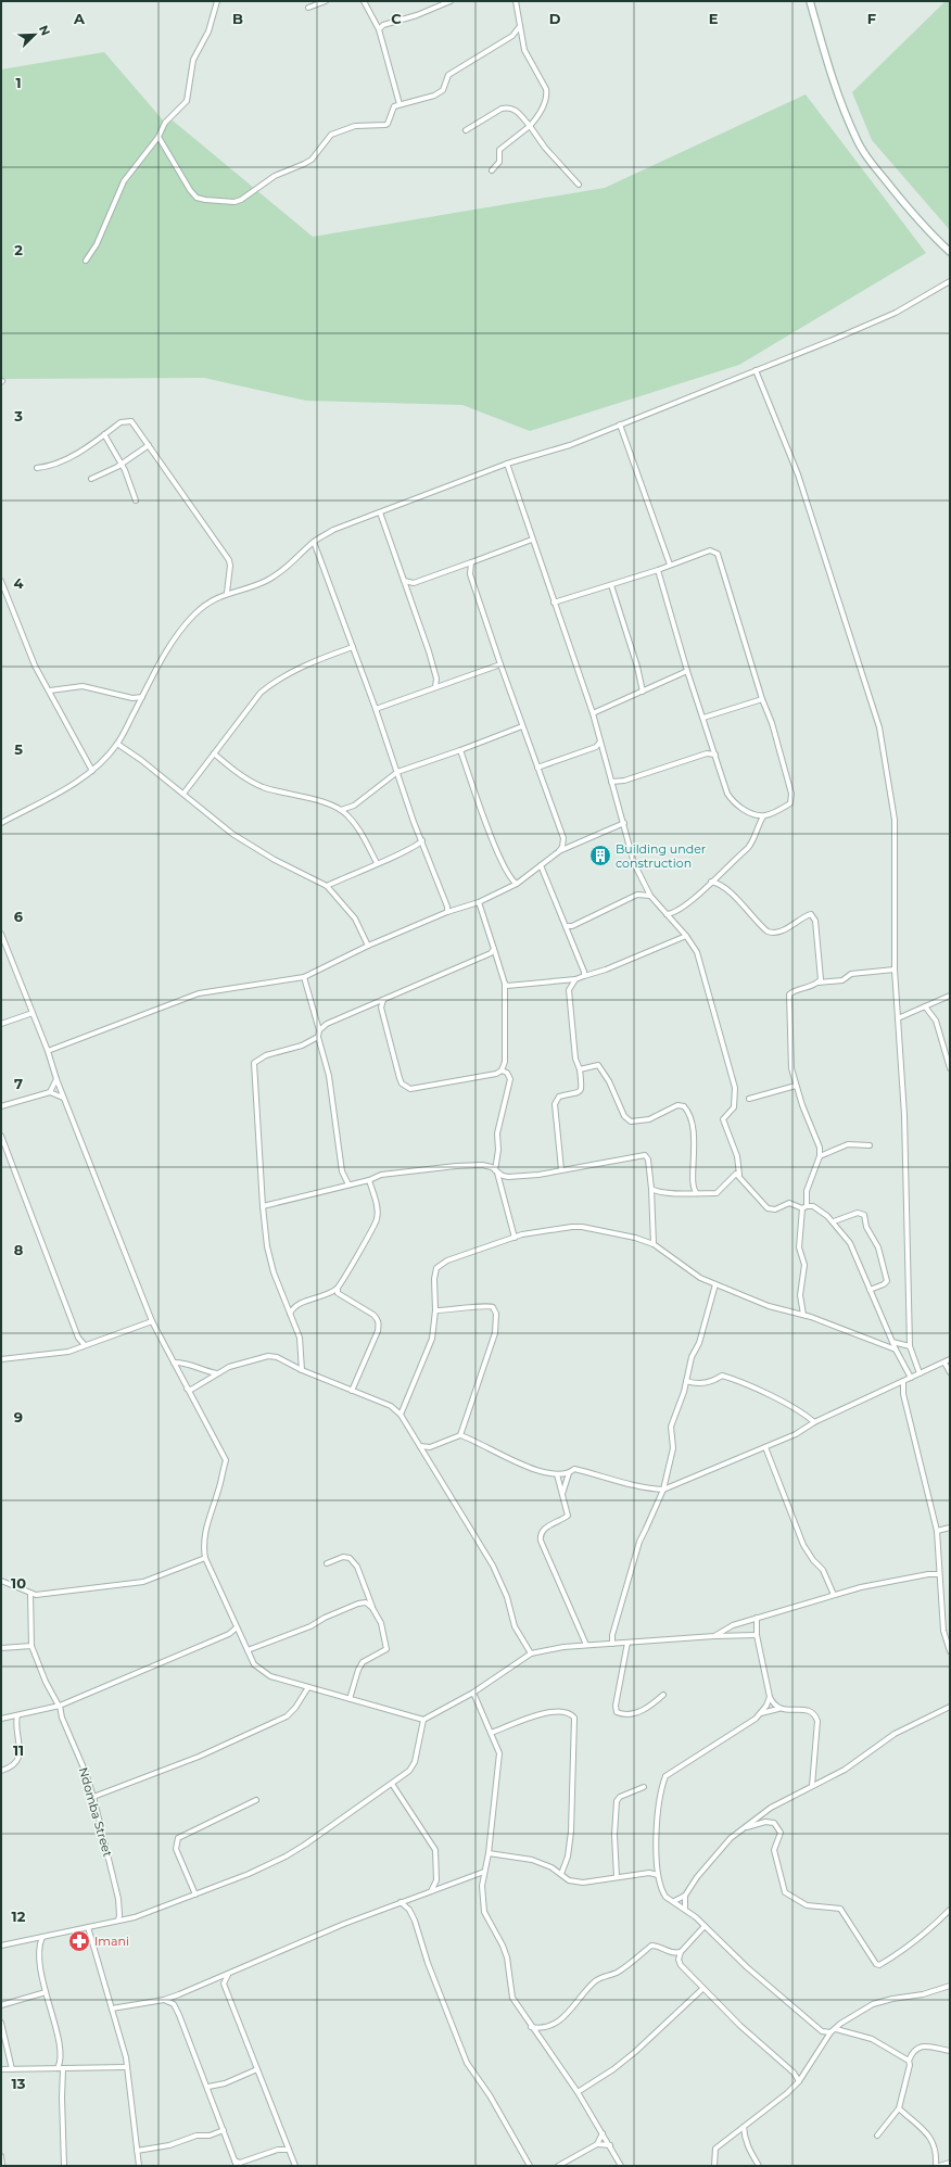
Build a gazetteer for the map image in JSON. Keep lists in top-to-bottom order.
{
  "streets": {
    "street": ["Ndomba Street"]
  },
  "places": {
    "building": ["Building under construction"],
    "pharmacy": ["Imani"]
  },
  "north": "top right",
  "grid": {
    "columns": [
      "A",
      "B",
      "C",
      "D",
      "E",
      "F"
    ],
    "rows": [
      "1",
      "2",
      "3",
      "4",
      "5",
      "6",
      "7",
      "8",
      "9",
      "10",
      "11",
      "12",
      "13"
    ]
  }
}
